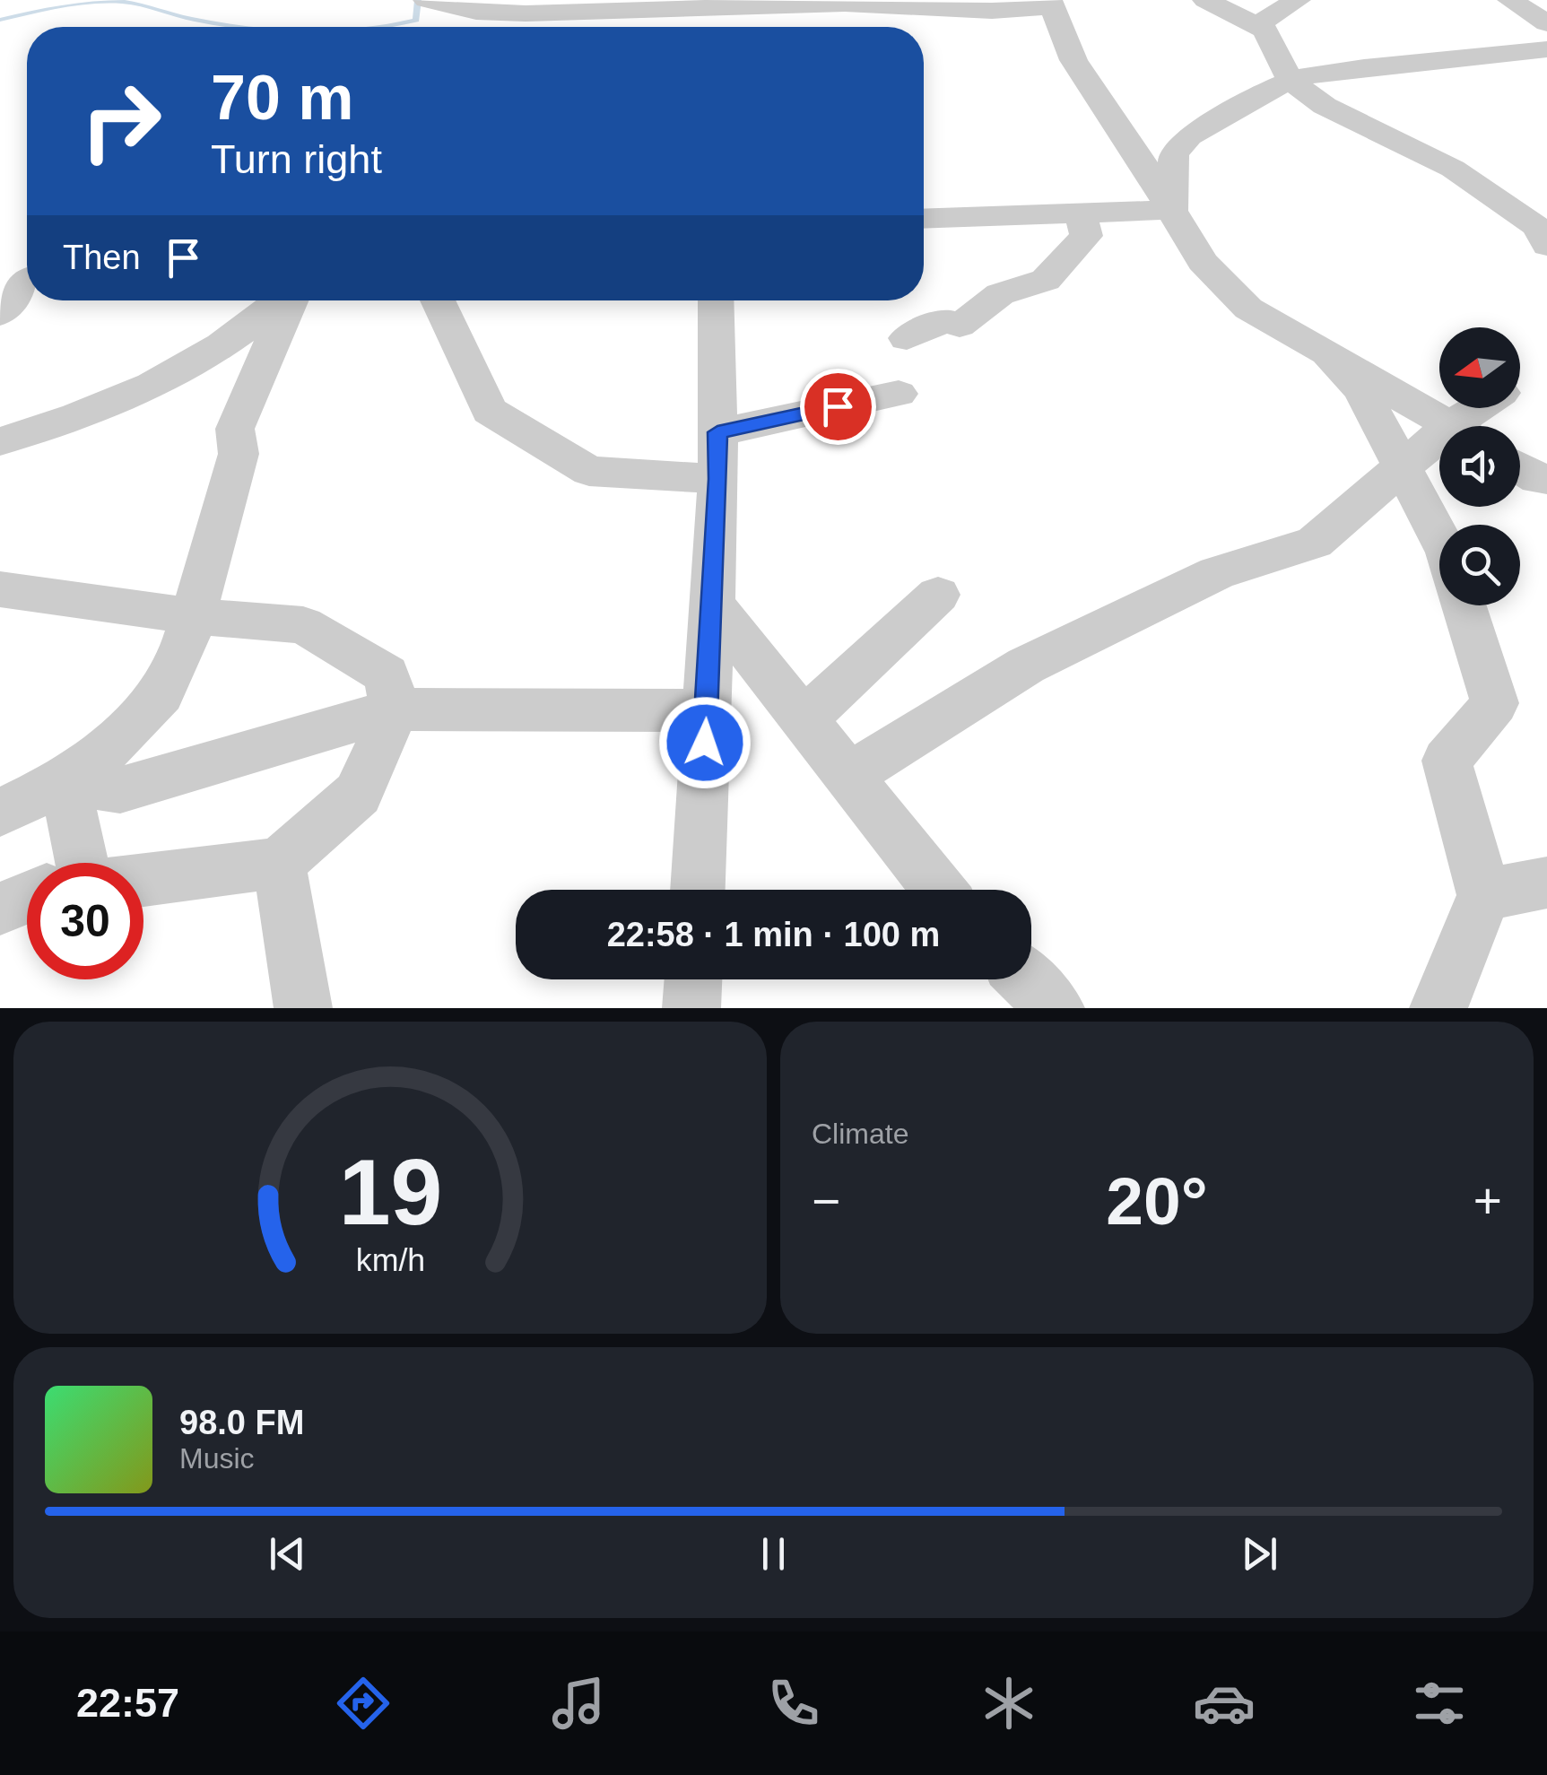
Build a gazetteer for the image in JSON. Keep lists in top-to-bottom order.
{
  "north": "left",
  "page": {
    "turn": ["70 m", "Turn right"],
    "then": "Then",
    "limit": "30",
    "trip": "22:58 · 1 min · 100 m",
    "tile": "Climate",
    "heat": ["−", "20°", "+"],
    "song": ["98.0 FM", "Music"],
    "tabs": "22:57",
    "gauge": ["19", "km/h"]
  }
}
